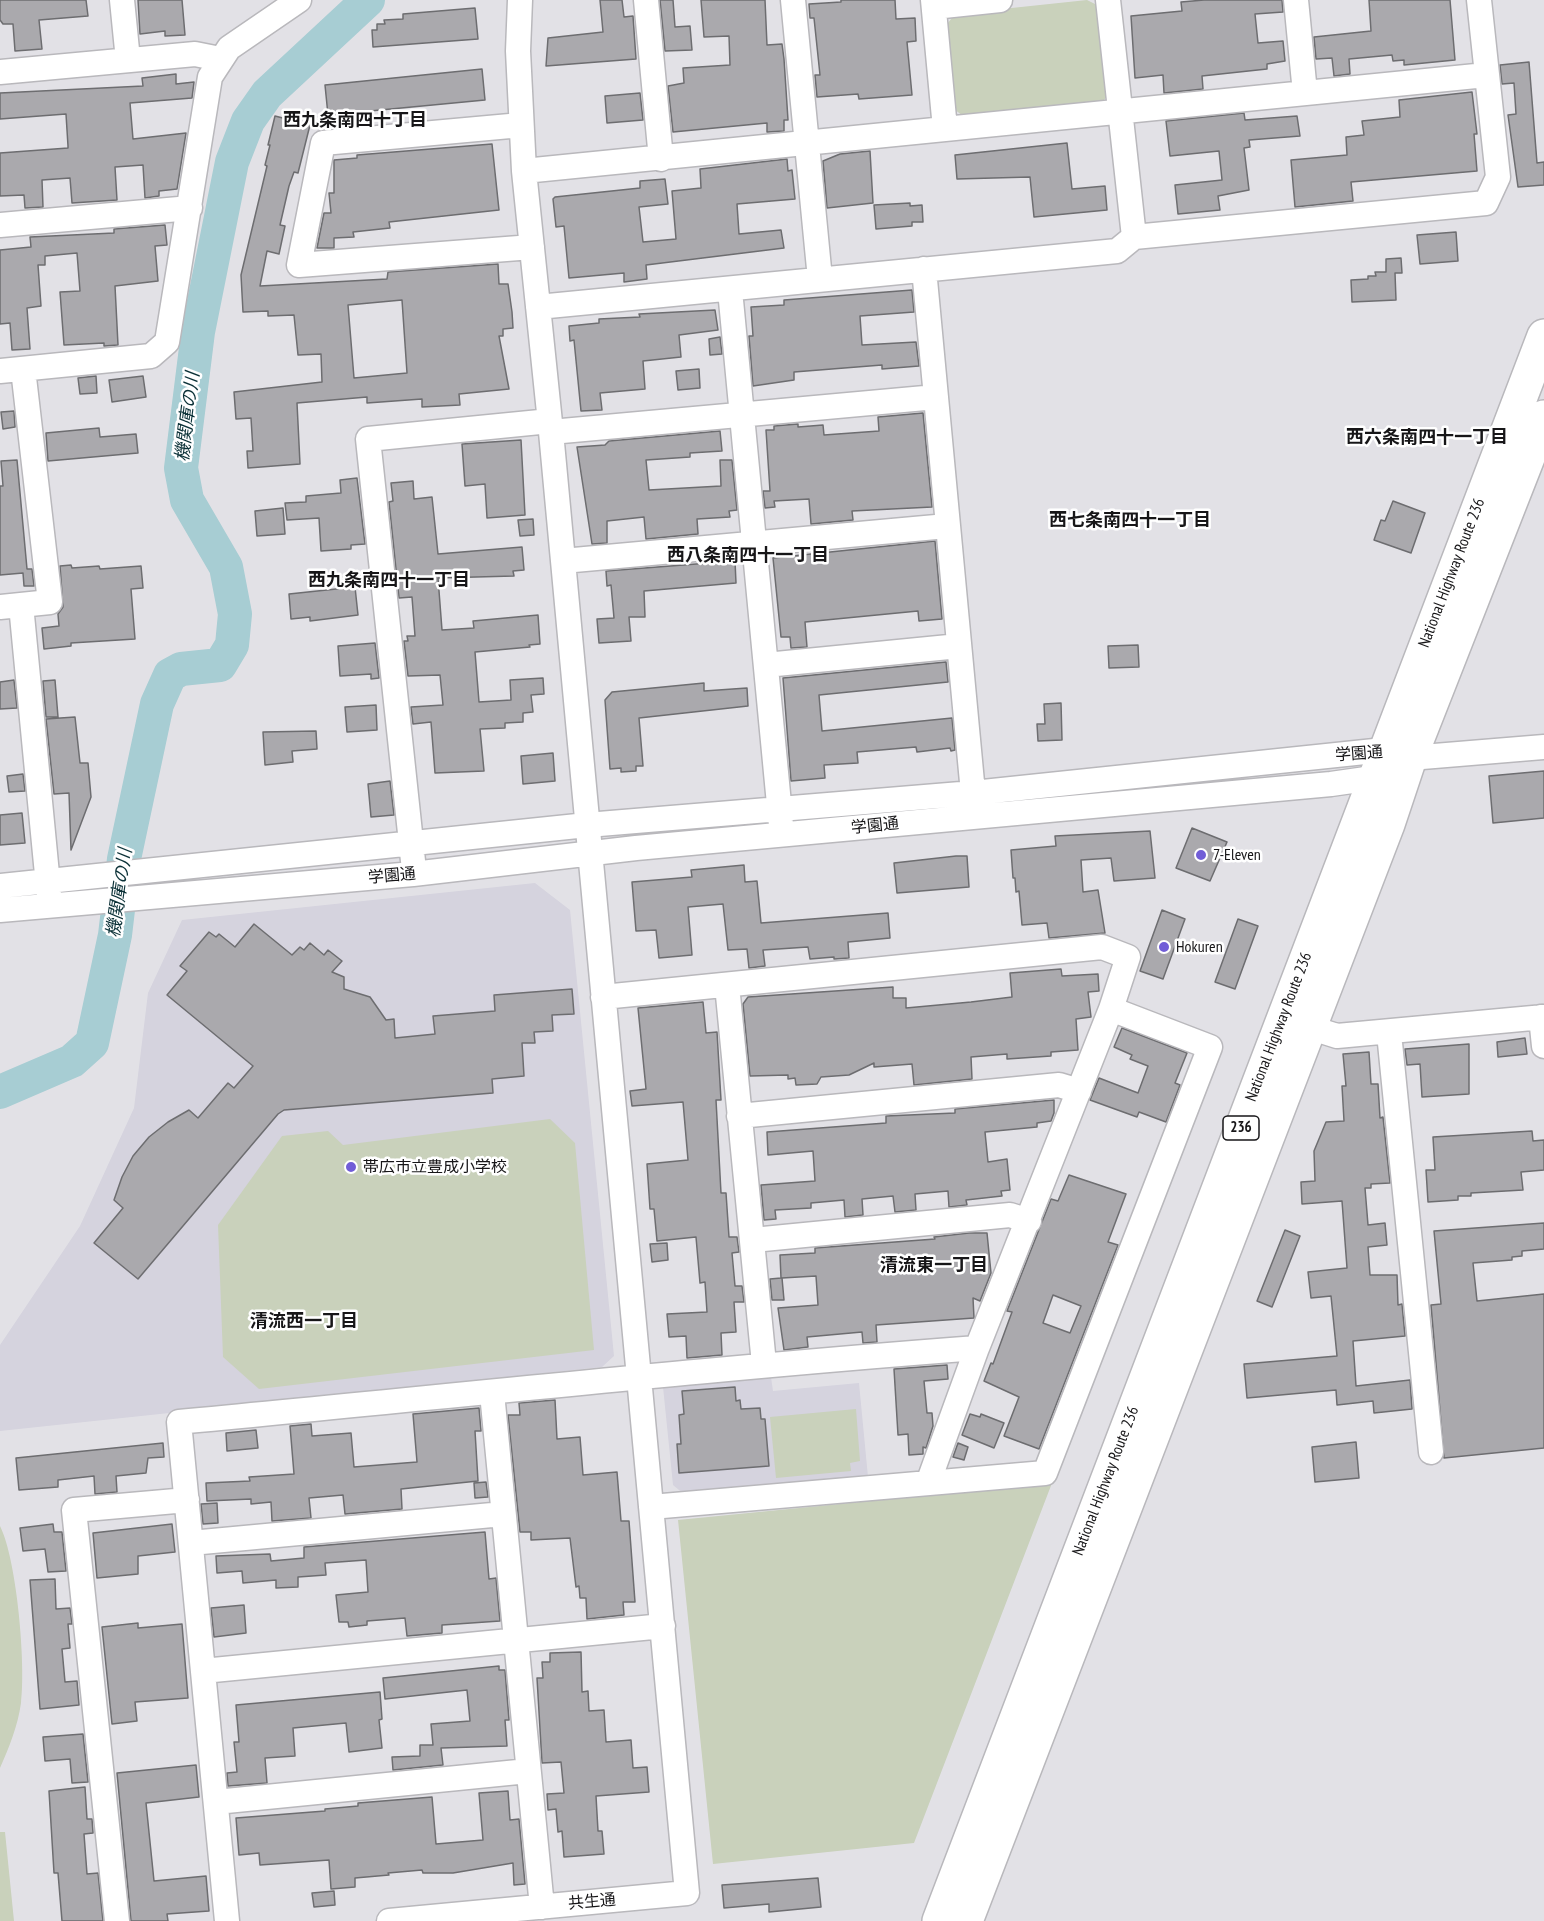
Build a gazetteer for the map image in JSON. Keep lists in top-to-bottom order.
{
  "streets": {
    "highway": ["National Highway Route 236", "236"],
    "street": ["学園通", "共生通"]
  },
  "crossings": [
    ["National Highway Route 236", "学園通"]
  ],
  "districts": [
    "西九条南四十丁目",
    "西六条南四十一丁目",
    "西七条南四十一丁目",
    "西八条南四十一丁目",
    "西九条南四十一丁目",
    "清流東一丁目",
    "清流西一丁目"
  ],
  "water": ["機関庫の川"],
  "places": ["7-Eleven", "Hokuren", "帯広市立豊成小学校"]
}
